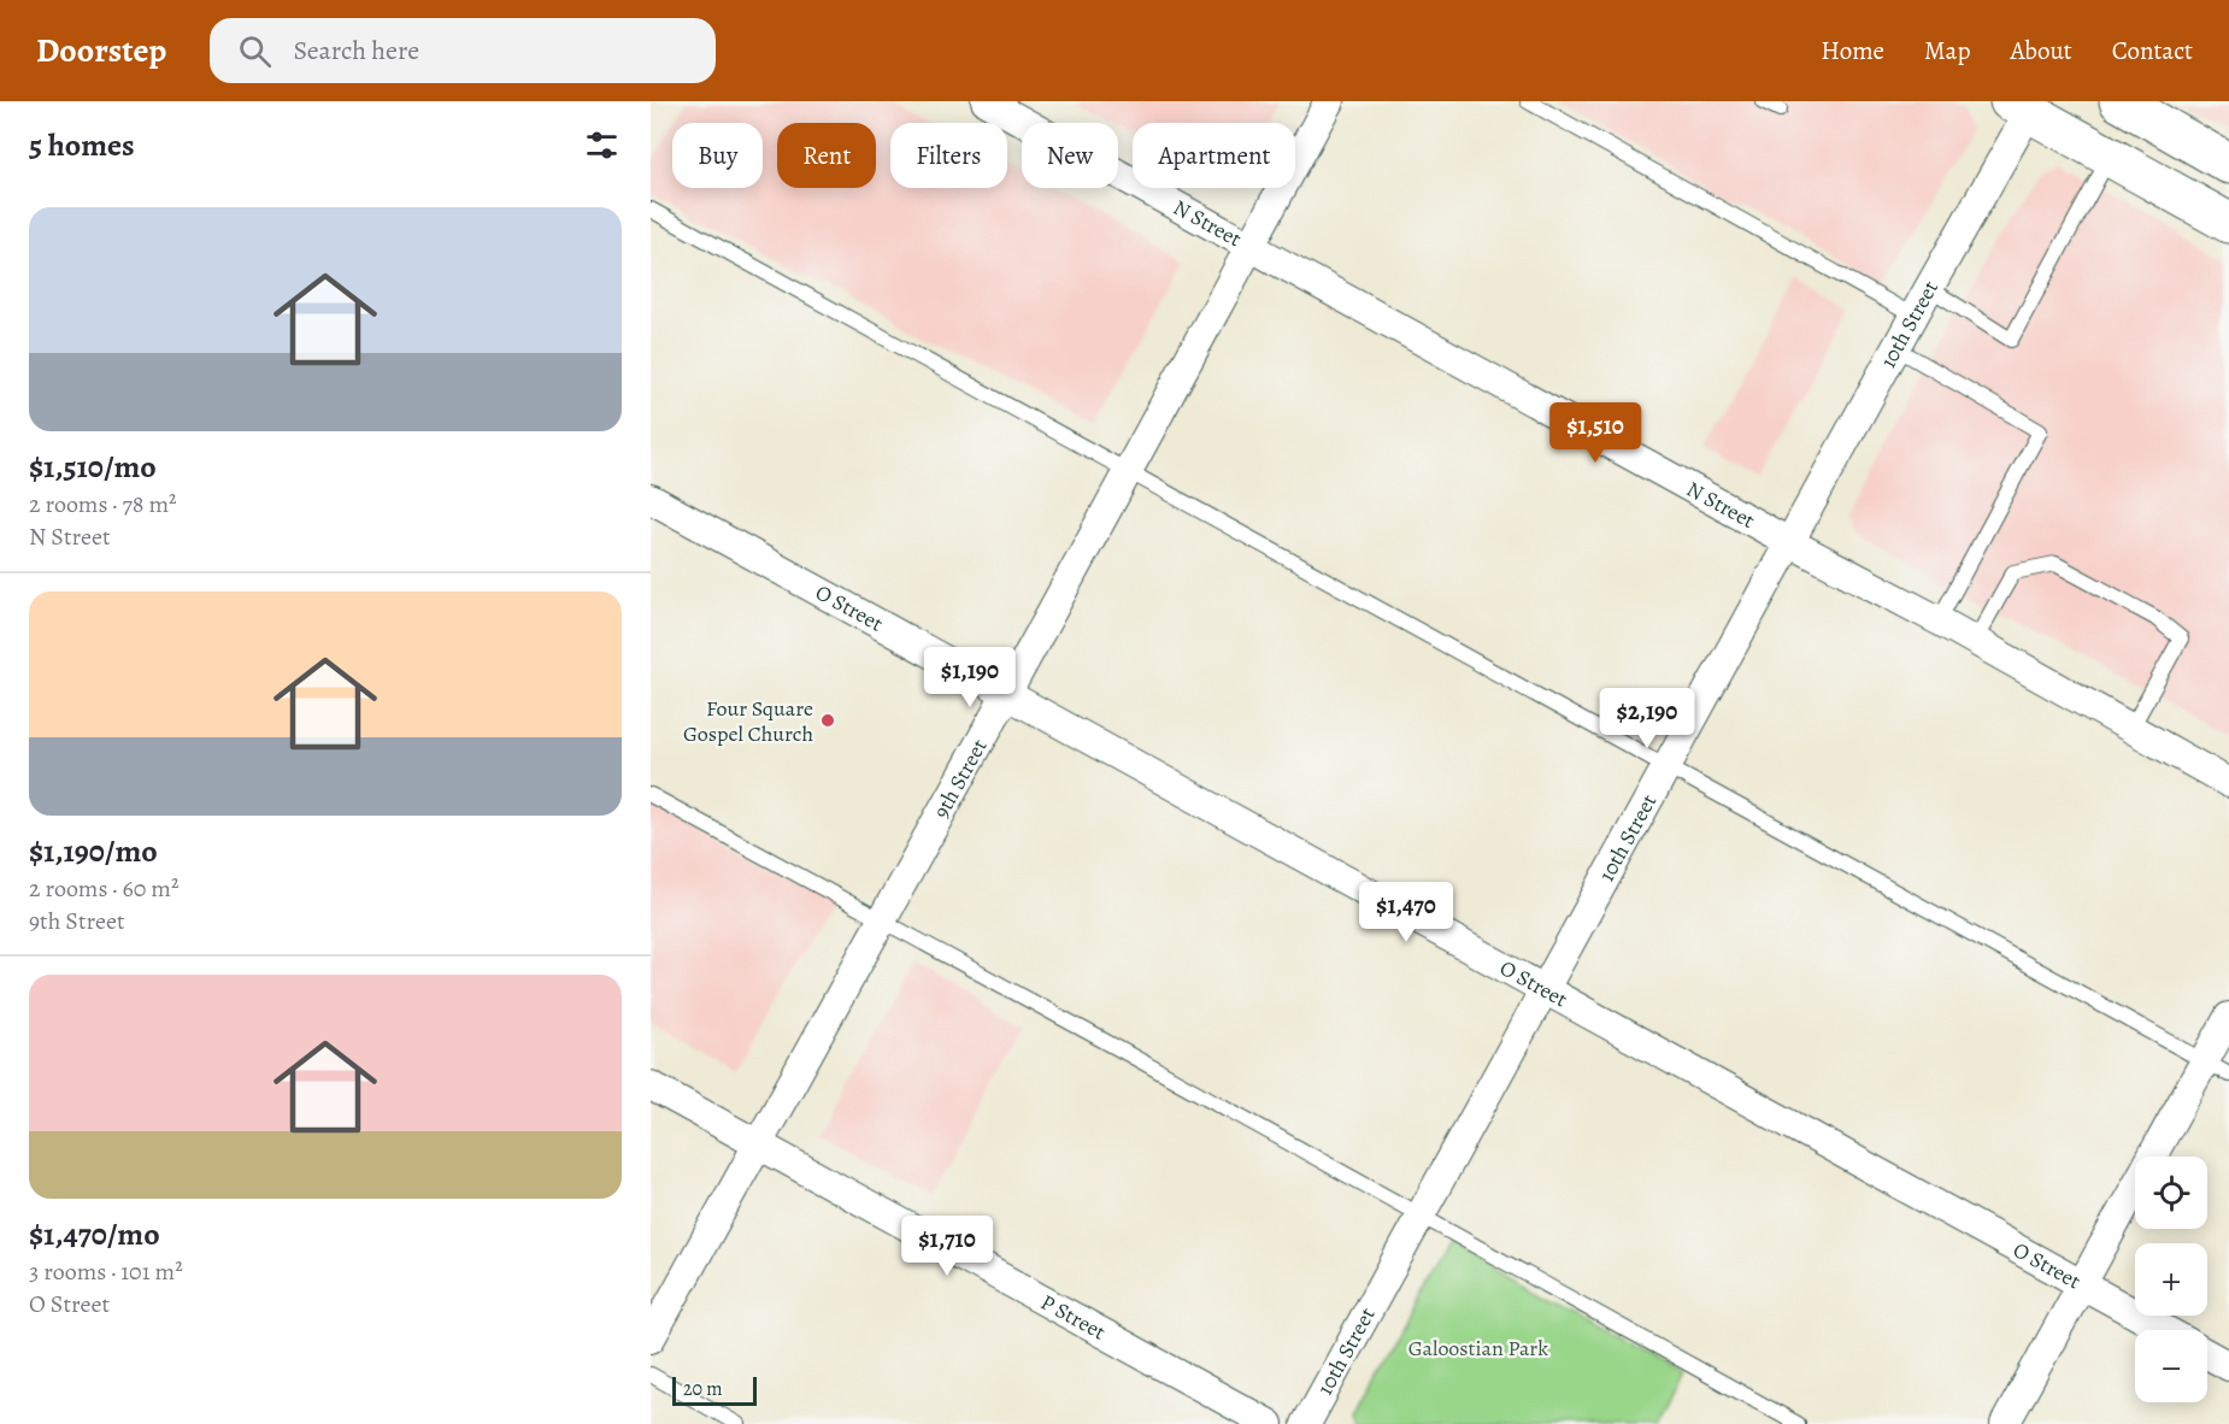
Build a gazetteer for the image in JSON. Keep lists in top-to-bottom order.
{
  "streets": {
    "street": [
      "N Street",
      "10th Street",
      "O Street",
      "9th Street",
      "P Street"
    ]
  },
  "crossings": [
    ["N Street", "10th Street"],
    ["N Street", "9th Street"],
    ["10th Street", "O Street"],
    ["O Street", "9th Street"],
    ["9th Street", "P Street"]
  ],
  "parks": ["Galoostian Park"],
  "places": ["Four Square Gospel Church"],
  "scale_bar": "20 m",
  "page": {
    "header": "Doorstep",
    "search": "Search here",
    "nav": [
      "Home",
      "Map",
      "About",
      "Contact"
    ],
    "heading": "5 homes",
    "chip": [
      "Buy",
      "Rent",
      "Filters",
      "New",
      "Apartment"
    ],
    "list": [
      {
        "name": "$1,510/mo",
        "note": "2 rooms · 78 m² · N Street"
      },
      {
        "name": "$1,190/mo",
        "note": "2 rooms · 60 m² · 9th Street"
      },
      {
        "name": "$1,470/mo",
        "note": "3 rooms · 101 m² · O Street"
      }
    ],
    "price": [
      "$1,510",
      "$1,190",
      "$2,190",
      "$1,470",
      "$1,710"
    ],
    "map_buttons": ["+", "−"],
    "scale": "20 m"
  }
}
